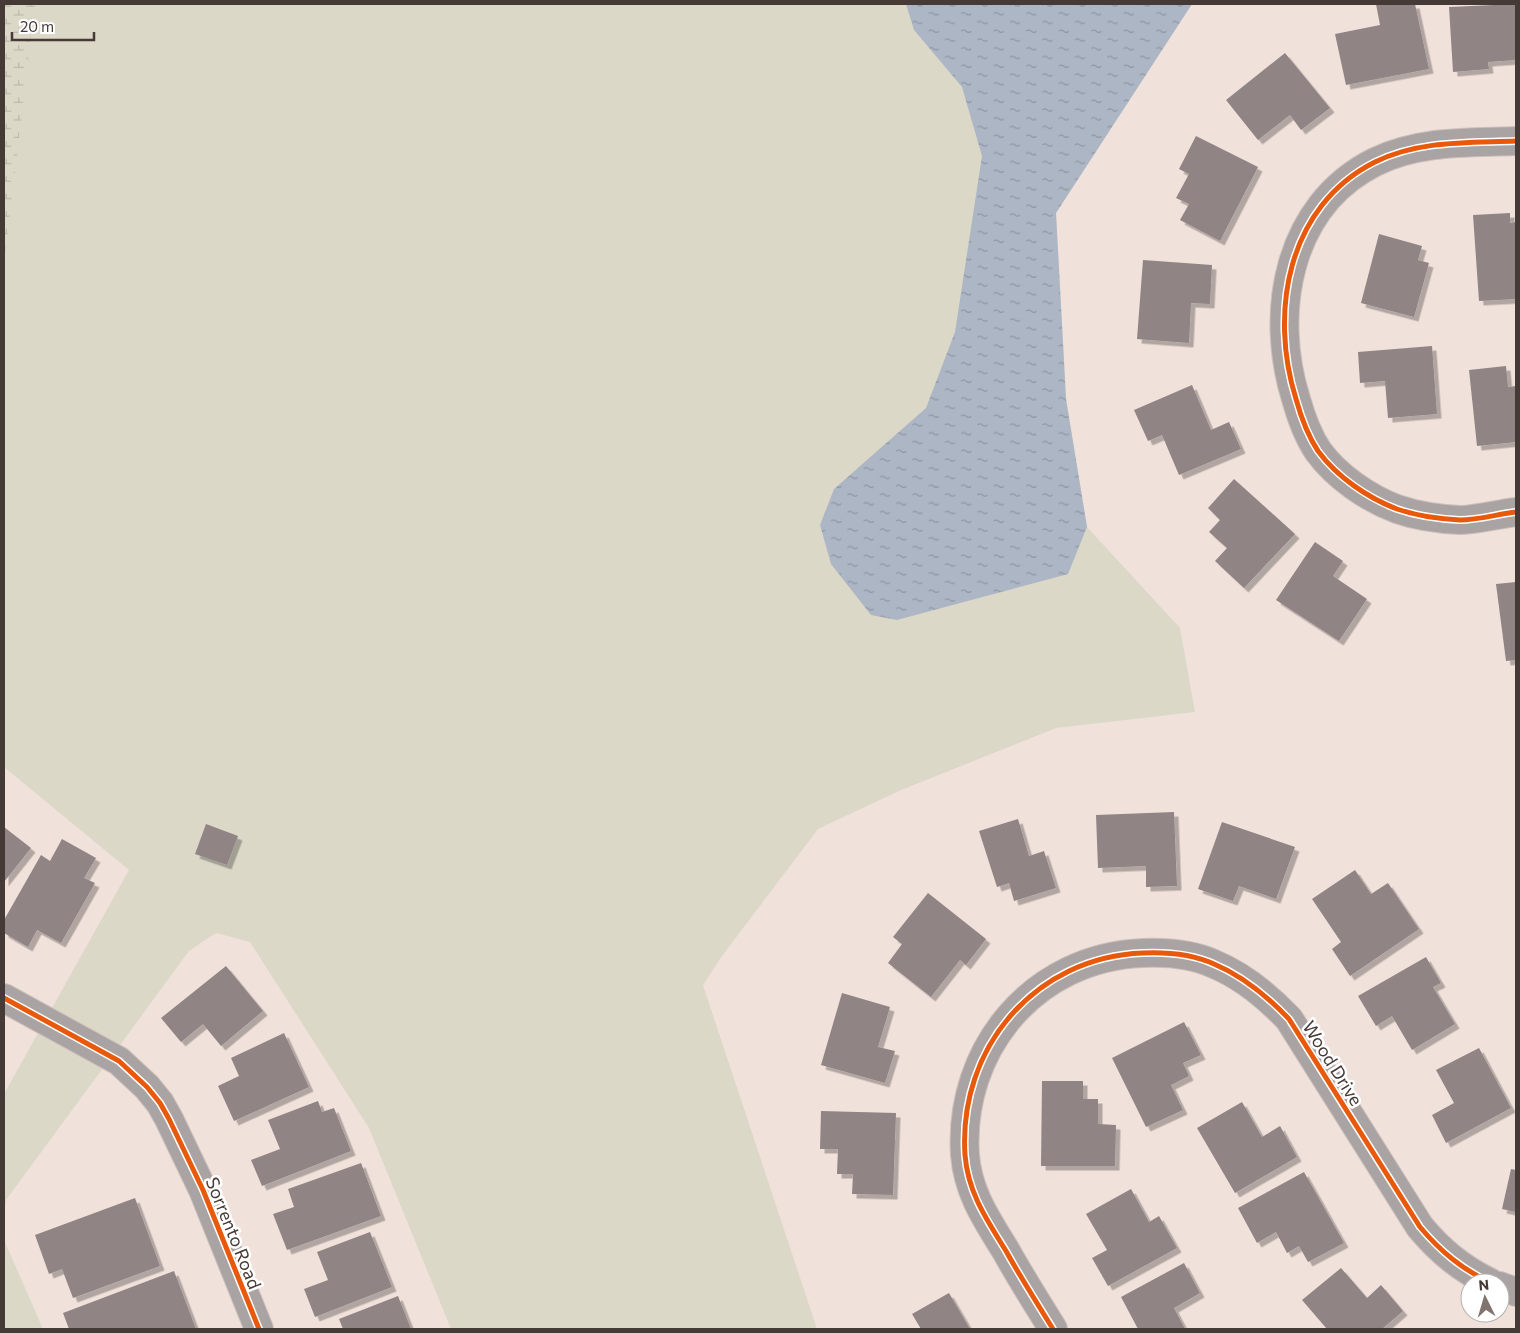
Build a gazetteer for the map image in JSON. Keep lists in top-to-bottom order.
{
  "streets": {
    "street": ["Wood Drive", "Sorrento Road"]
  },
  "scale_bar": "20 m",
  "north": "top"
}
